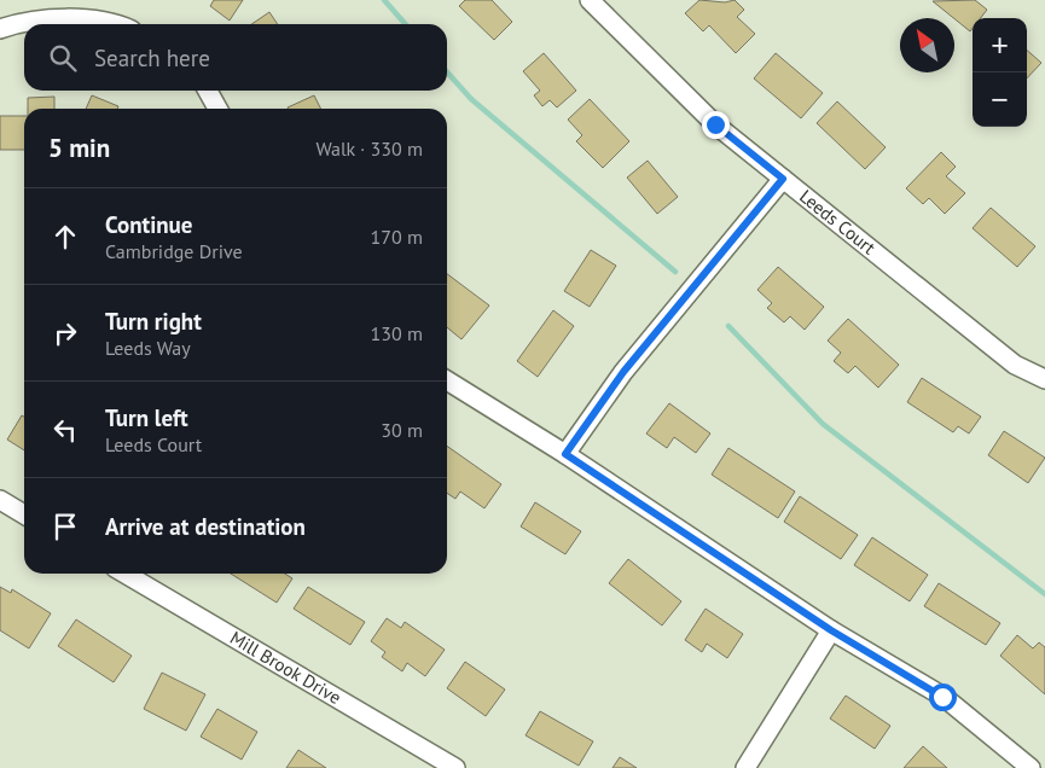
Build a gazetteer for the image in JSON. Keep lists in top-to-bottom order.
{
  "streets": {
    "street": ["Leeds Court", "Mill Brook Drive"]
  },
  "north": "top left",
  "page": {
    "map_buttons": ["+", "−"],
    "search": "Search here",
    "heading": ["5 min", "Walk · 330 m"],
    "list": [
      ["Continue", "Cambridge Drive", "170 m"],
      ["Turn right", "Leeds Way", "130 m"],
      ["Turn left", "Leeds Court", "30 m"],
      "Arrive at destination"
    ]
  }
}
